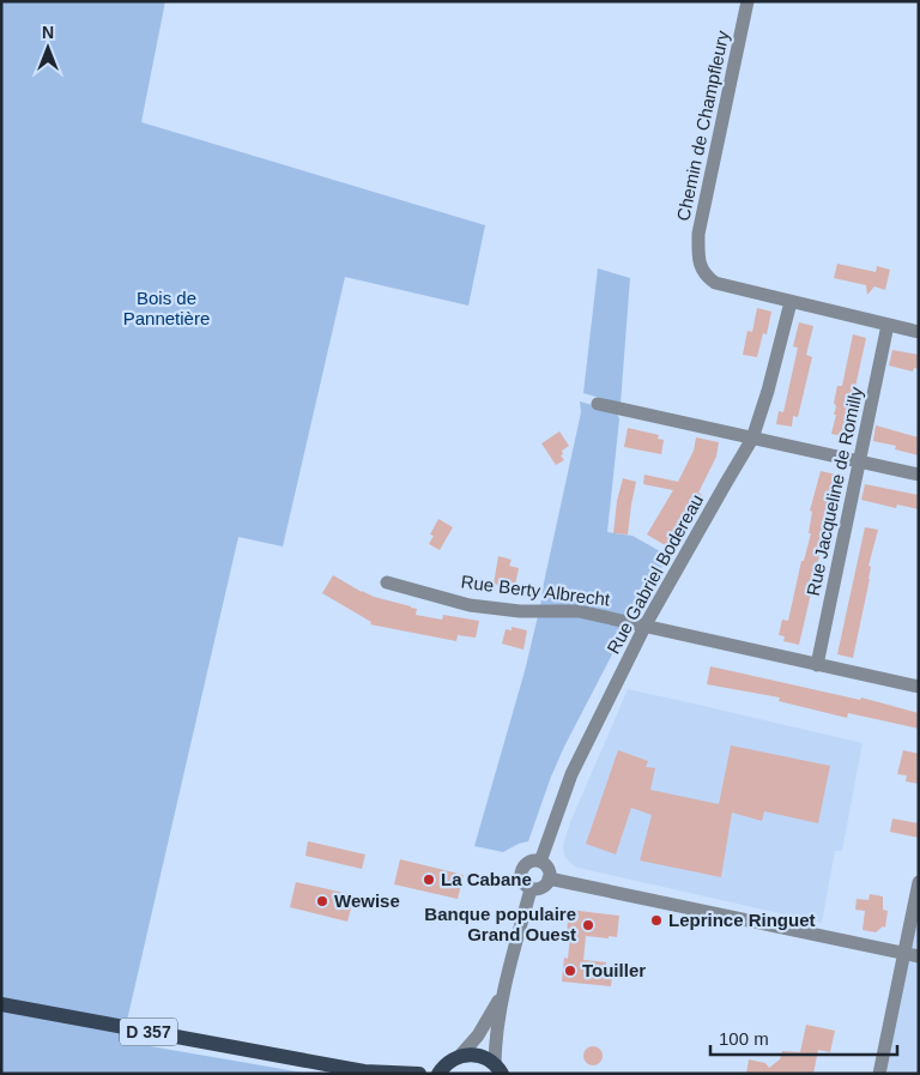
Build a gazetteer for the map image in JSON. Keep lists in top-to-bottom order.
{
  "streets": {
    "main road": ["D 357"],
    "street": [
      "Chemin de Champfleury",
      "Rue Jacqueline de Romilly",
      "Rue Gabriel Bodereau",
      "Rue Berty Albrecht"
    ]
  },
  "crossings": [
    ["Chemin de Champfleury", "Rue Gabriel Bodereau"],
    ["Rue Jacqueline de Romilly", "Rue Berty Albrecht"],
    ["Rue Gabriel Bodereau", "Rue Berty Albrecht"]
  ],
  "parks": ["Bois de Pannetière"],
  "places": [
    "La Cabane",
    "Wewise",
    "Leprince Ringuet",
    "Banque populaire Grand Ouest",
    "Touiller"
  ],
  "scale_bar": "100 m",
  "north": "top"
}
